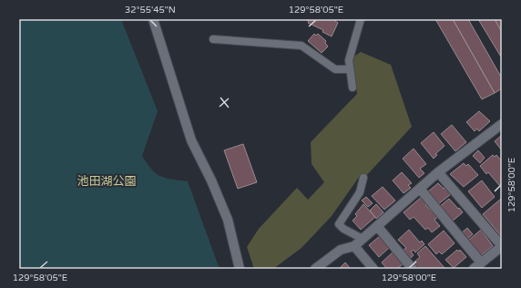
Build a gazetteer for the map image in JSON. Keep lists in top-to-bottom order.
{
  "parks": ["池田湖公園"],
  "coordinates": ["32°55'45\"N", "129°58'05\"E", "129°58'00\"E"]
}
